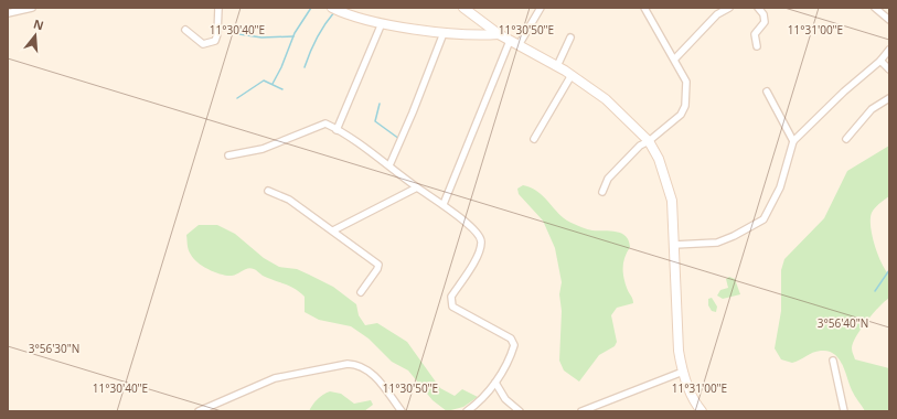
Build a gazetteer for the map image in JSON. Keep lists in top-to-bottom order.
{
  "north": "top",
  "coordinates": [
    "11°30'40\"E",
    "11°30'50\"E",
    "11°31'00\"E",
    "3°56'40\"N",
    "3°56'30\"N"
  ]
}
